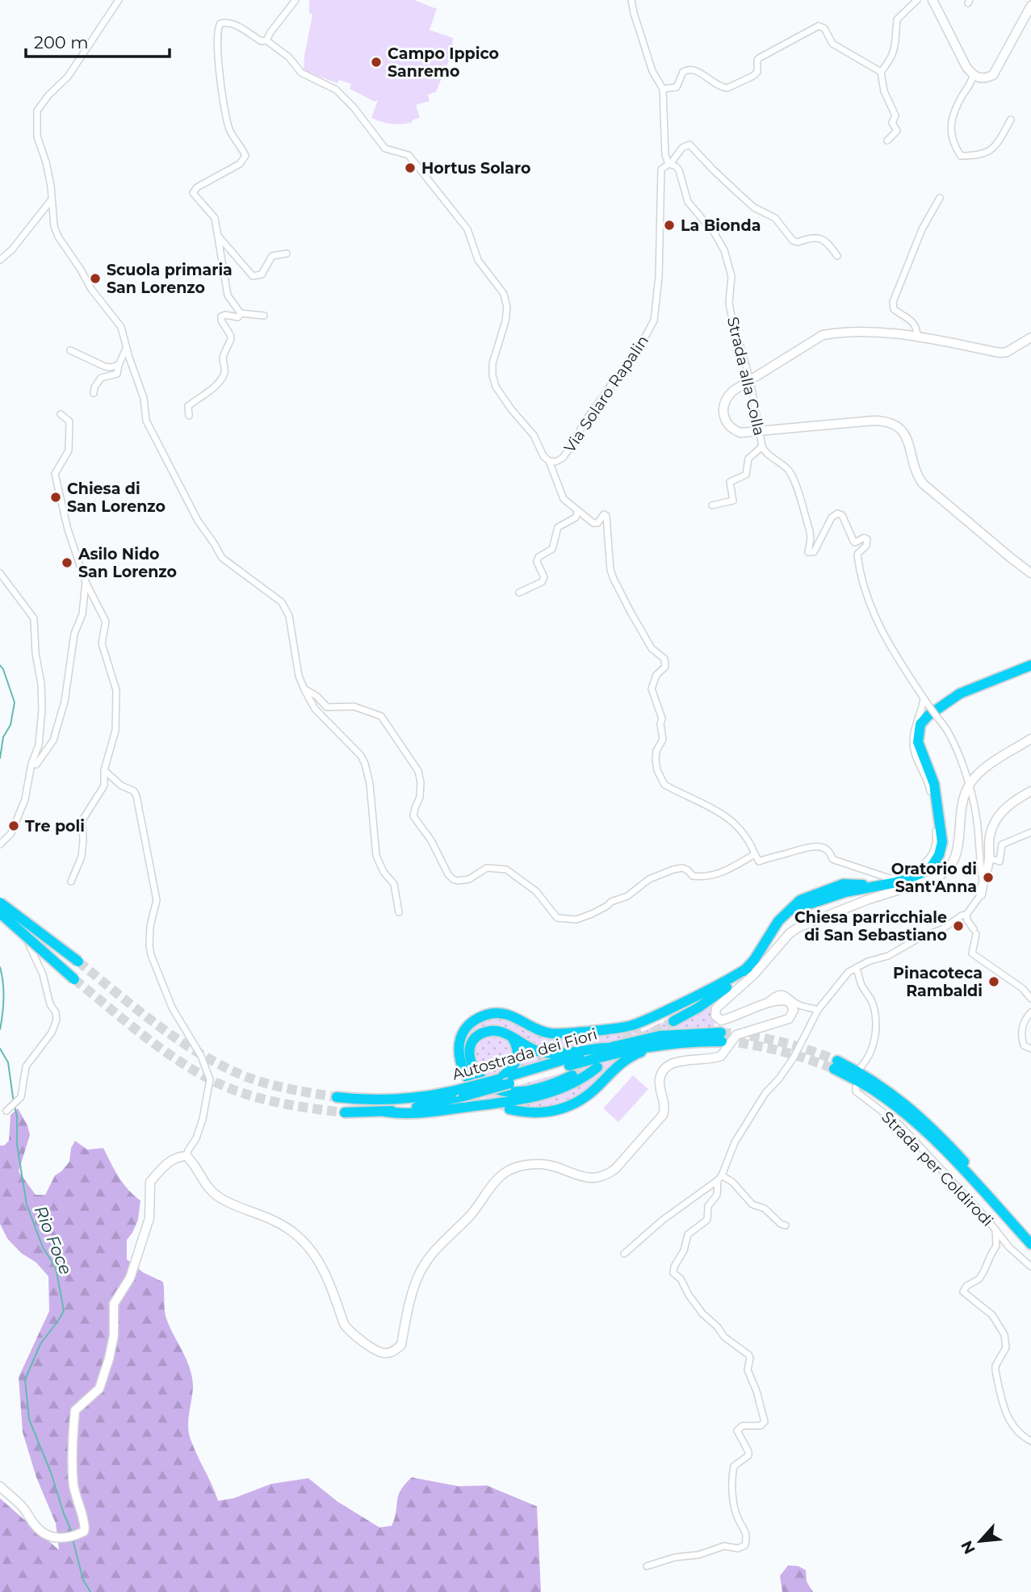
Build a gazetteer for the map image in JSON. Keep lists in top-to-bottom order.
{
  "streets": {
    "highway": ["Autostrada dei Fiori"],
    "street": ["Strada alla Colla", "Via Solaro Rapalin", "Strada per Coldirodi"]
  },
  "crossings": [
    ["Strada alla Colla", "Via Solaro Rapalin"]
  ],
  "water": ["Rio Foce"],
  "places": [
    "Campo Ippico Sanremo",
    "Hortus Solaro",
    "La Bionda",
    "Scuola primaria San Lorenzo",
    "Chiesa di San Lorenzo",
    "Asilo Nido San Lorenzo",
    "Tre poli",
    "Oratorio di Sant'Anna",
    "Chiesa parricchiale di San Sebastiano",
    "Pinacoteca Rambaldi"
  ],
  "scale_bar": "200 m",
  "north": "bottom left"
}
